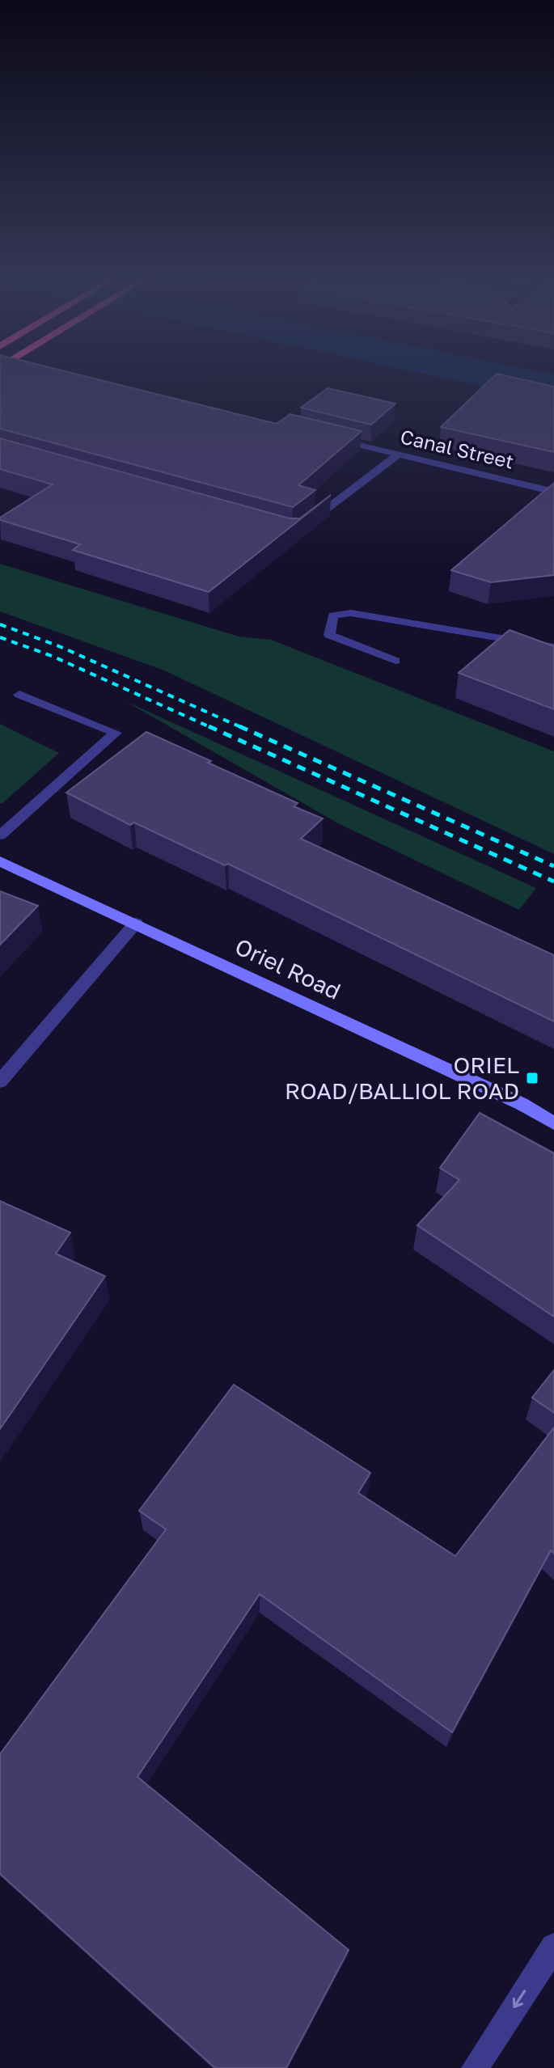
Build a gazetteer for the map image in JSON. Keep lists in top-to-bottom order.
{
  "streets": {
    "main road": ["Oriel Road"],
    "street": ["Canal Street"]
  },
  "places": {
    "transit": ["ORIEL ROAD/BALLIOL ROAD"]
  }
}
